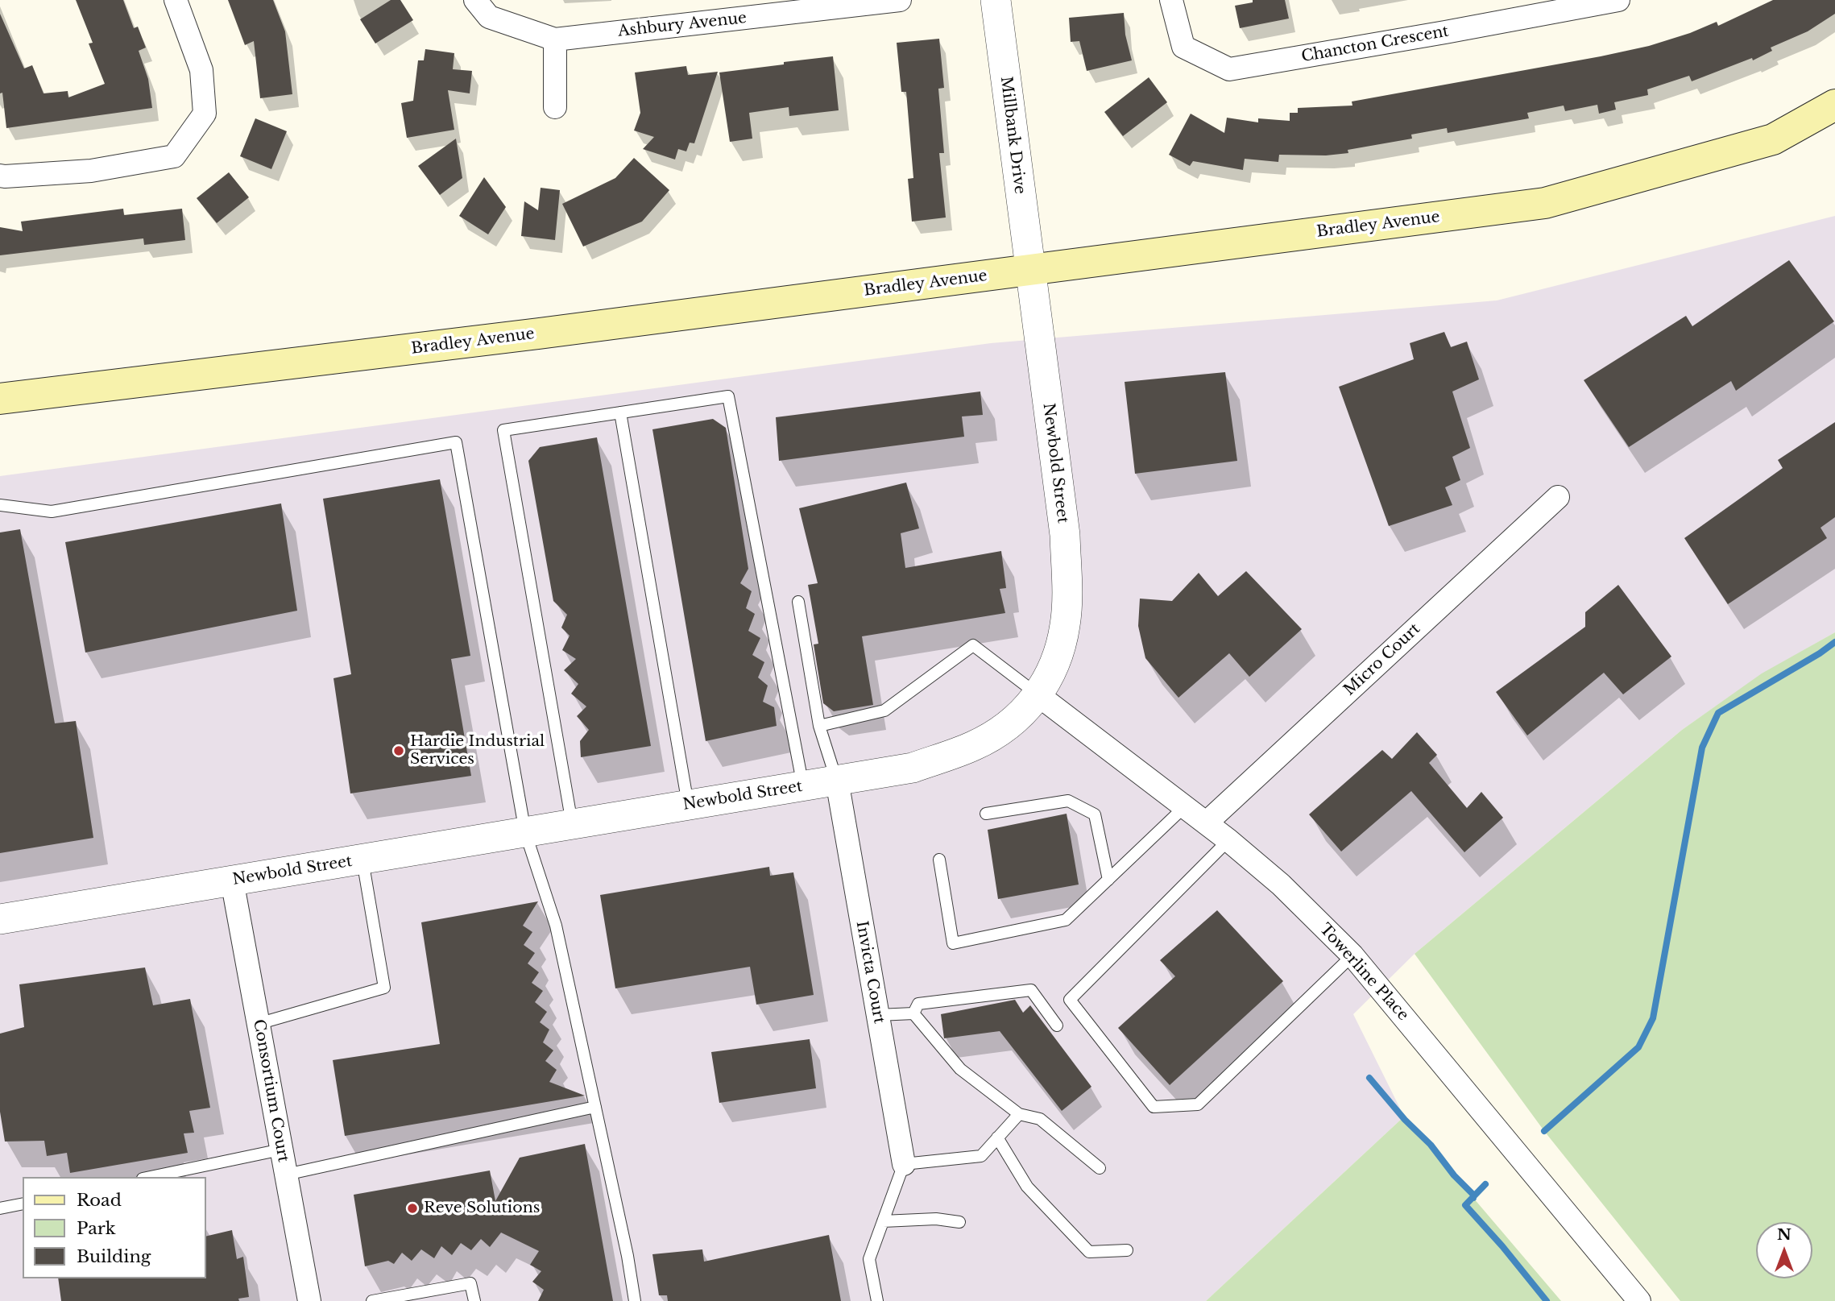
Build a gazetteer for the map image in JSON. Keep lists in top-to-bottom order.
{
  "streets": {
    "main road": ["Bradley Avenue"],
    "street": [
      "Ashbury Avenue",
      "Chancton Crescent",
      "Millbank Drive",
      "Newbold Street",
      "Micro Court",
      "Invicta Court",
      "Towerline Place",
      "Consortium Court"
    ]
  },
  "crossings": [
    ["Millbank Drive", "Bradley Avenue"],
    ["Millbank Drive", "Newbold Street"],
    ["Bradley Avenue", "Newbold Street"],
    ["Newbold Street", "Invicta Court"],
    ["Newbold Street", "Towerline Place"],
    ["Newbold Street", "Consortium Court"],
    ["Micro Court", "Towerline Place"]
  ],
  "places": ["Hardie Industrial Services", "Reve Solutions"],
  "legend": ["Road", "Park", "Building"],
  "north": "top"
}
